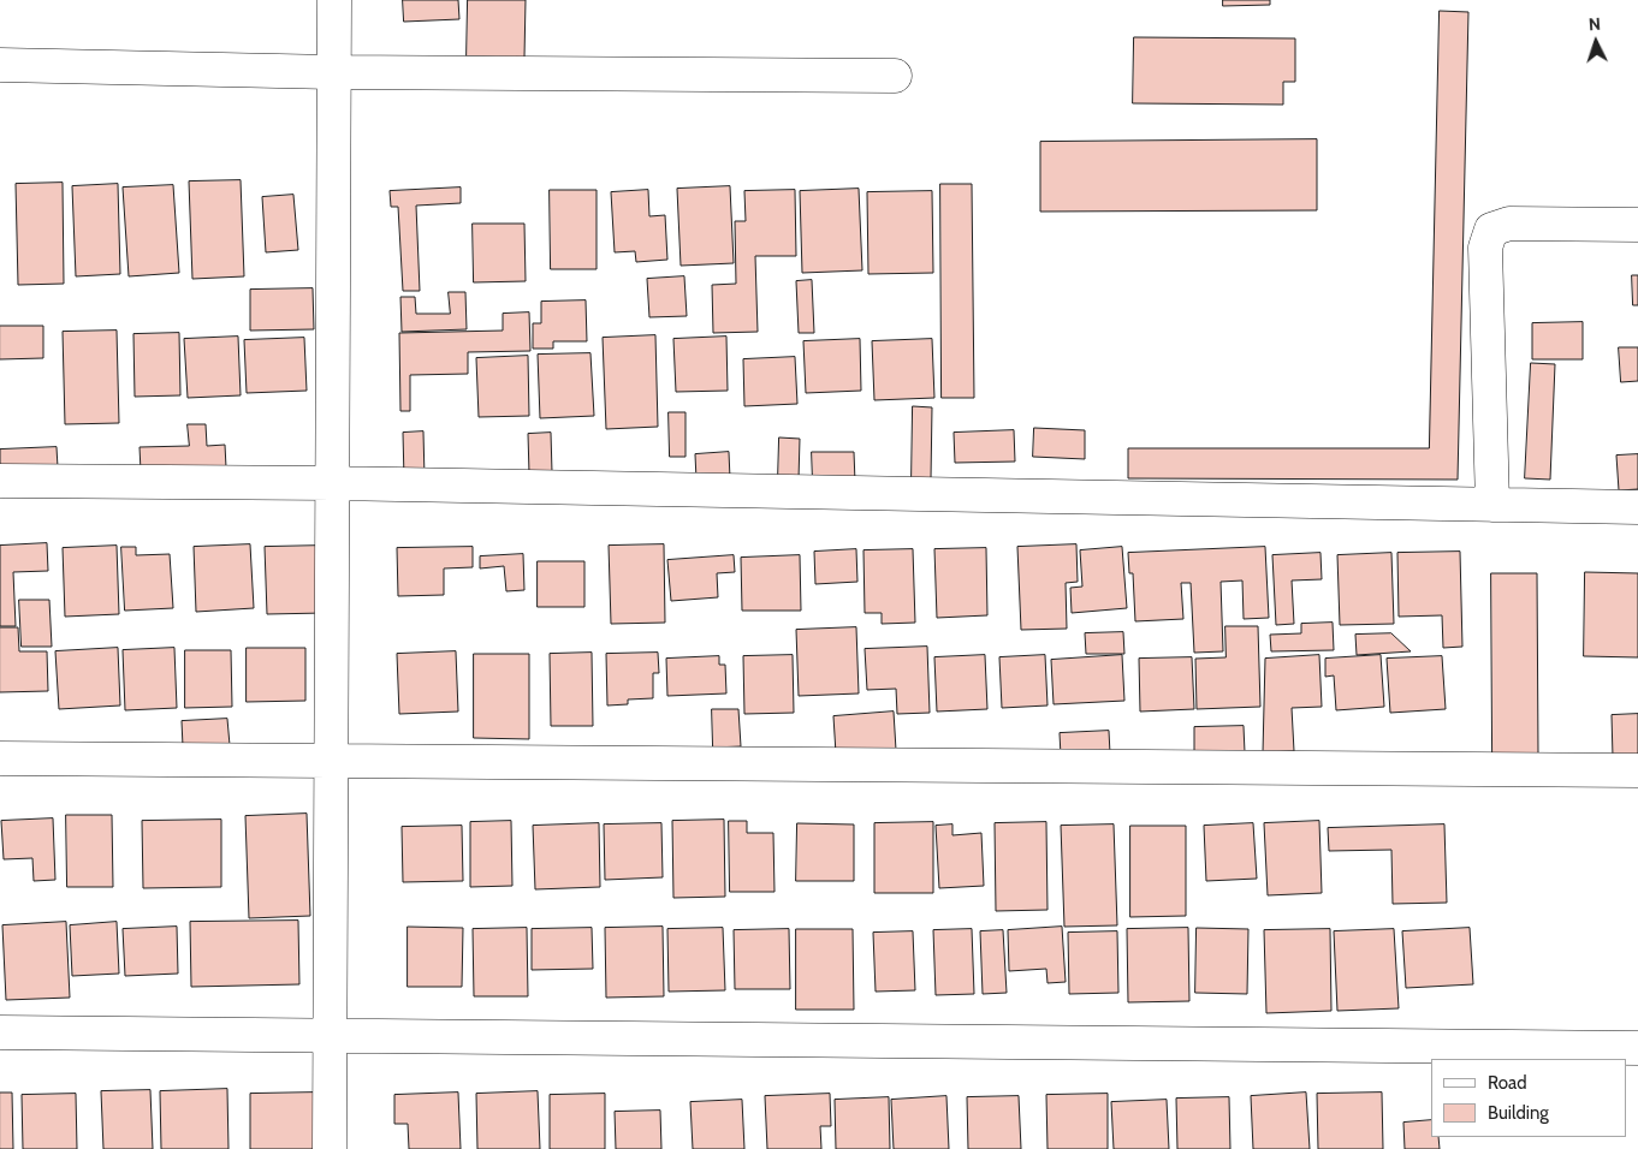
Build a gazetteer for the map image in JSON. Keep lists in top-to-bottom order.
{
  "legend": ["Road", "Building"],
  "north": "top"
}
